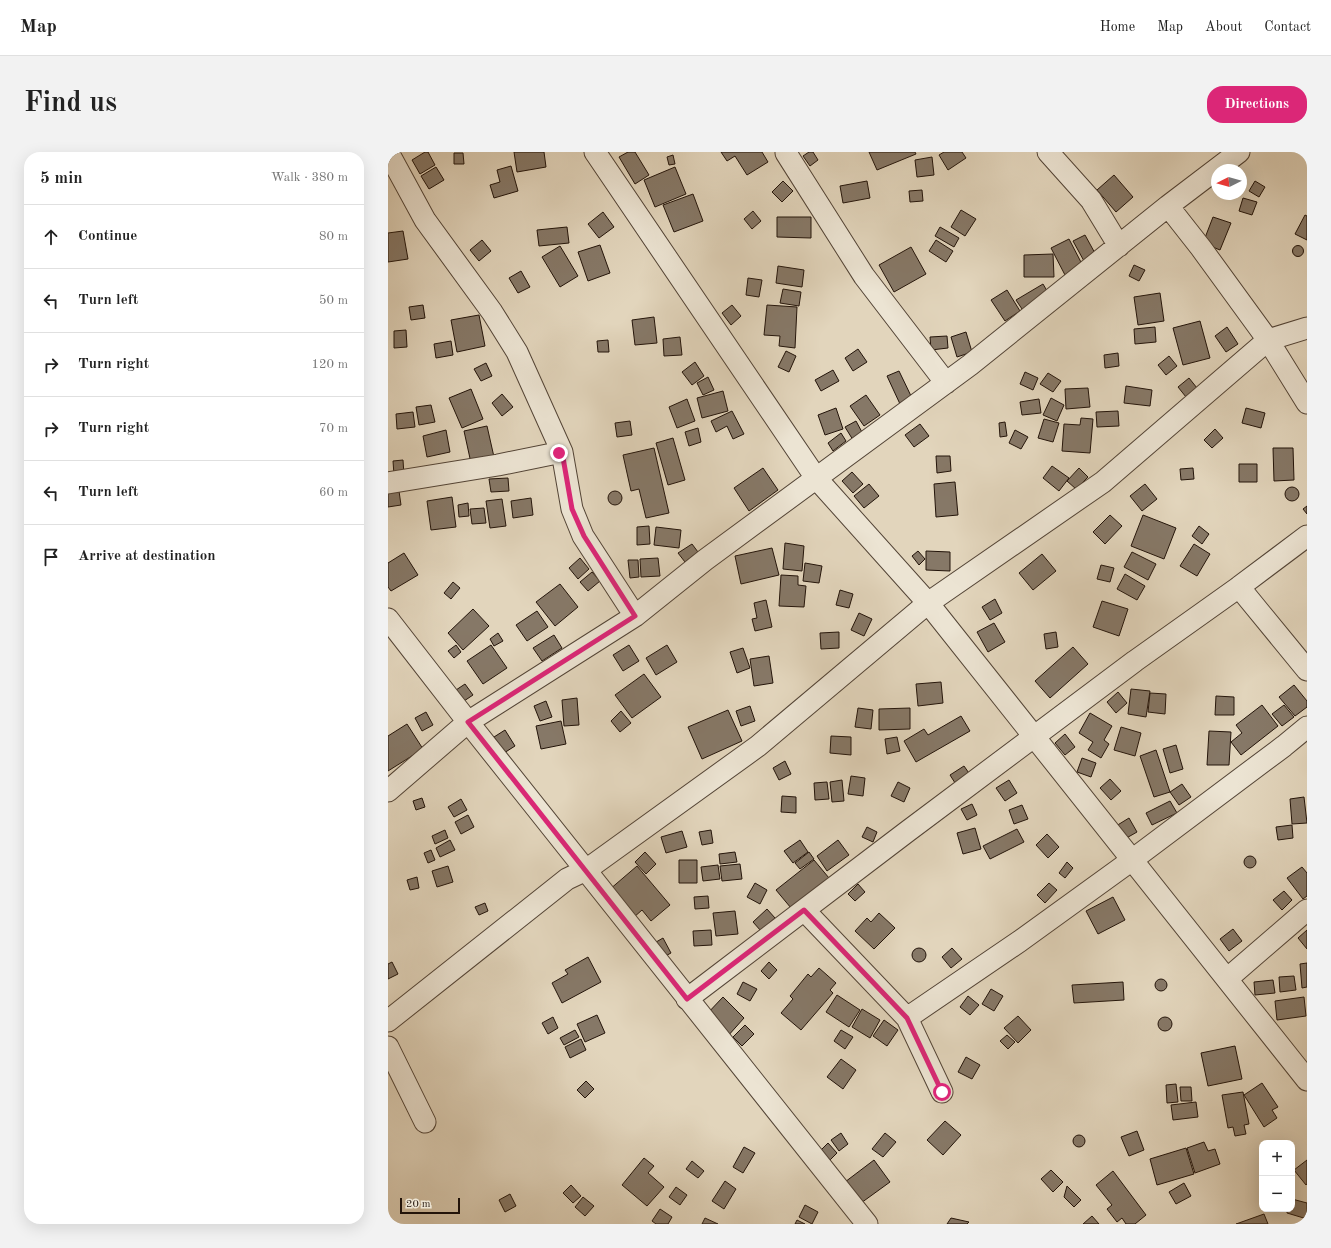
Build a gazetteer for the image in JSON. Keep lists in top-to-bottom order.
{
  "scale_bar": "20 m",
  "north": "left",
  "page": {
    "header": "Map",
    "nav": [
      "Home",
      "Map",
      "About",
      "Contact"
    ],
    "buttons": "Directions",
    "title": "Find us",
    "heading": ["5 min", "Walk · 380 m"],
    "list": [
      ["Continue", "80 m"],
      ["Turn left", "50 m"],
      ["Turn right", "120 m"],
      ["Turn right", "70 m"],
      ["Turn left", "60 m"],
      "Arrive at destination"
    ],
    "map_buttons": ["+", "−"],
    "scale": "20 m"
  }
}
